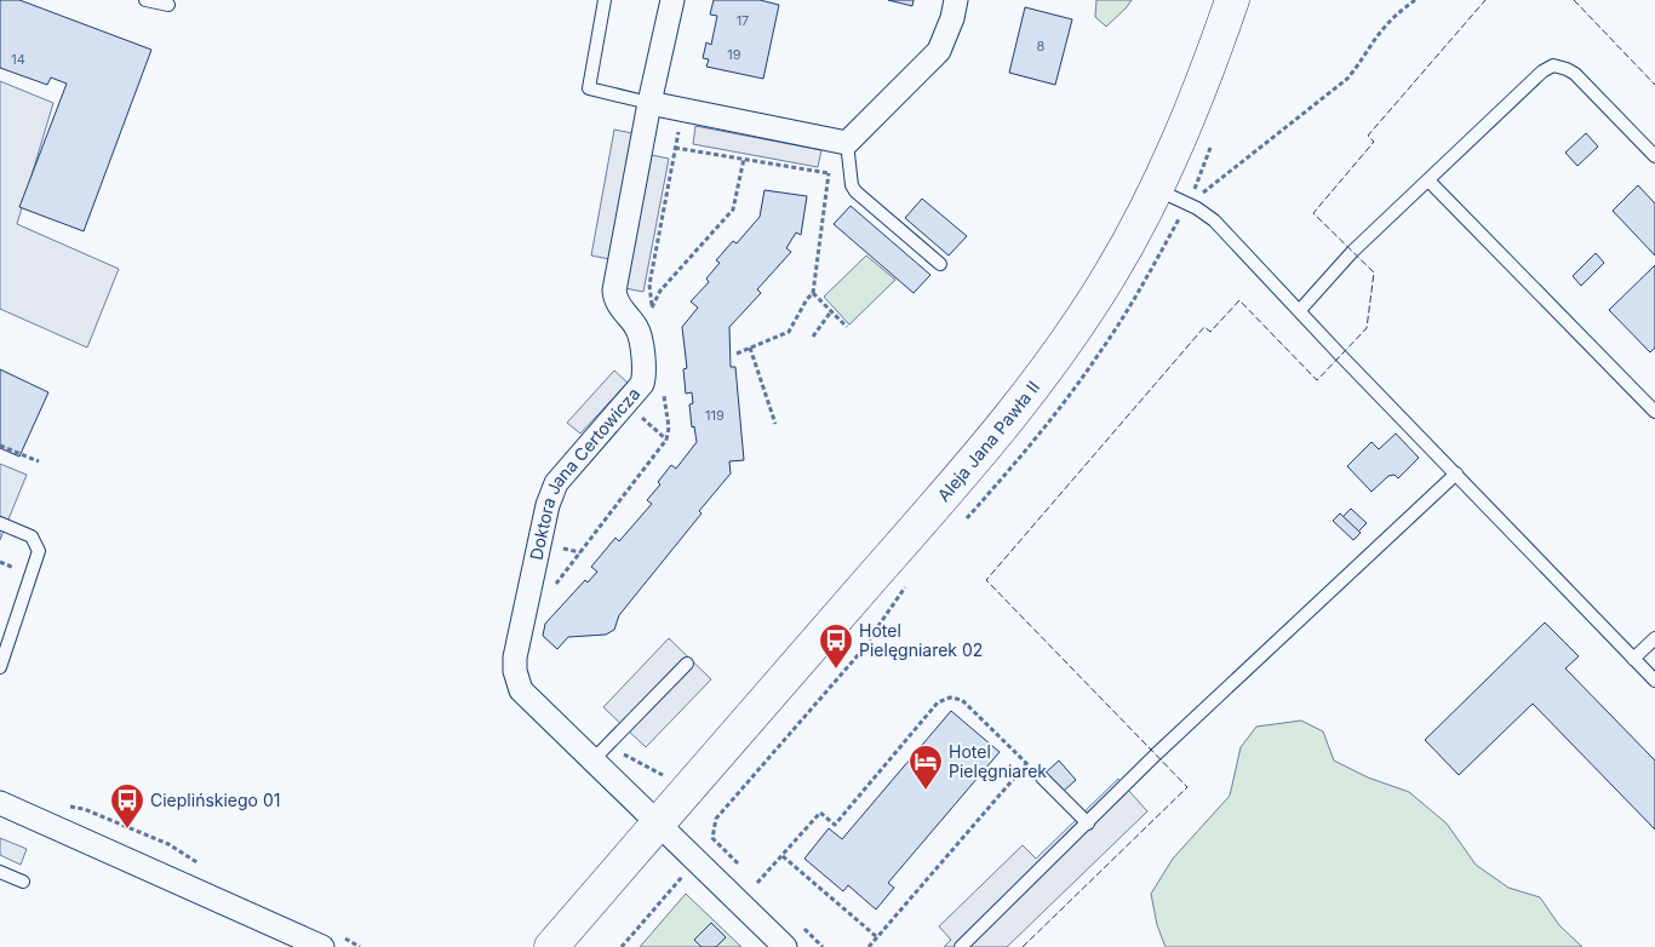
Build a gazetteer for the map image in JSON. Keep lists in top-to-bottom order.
{
  "streets": {
    "street": ["Aleja Jana Pawła II", "Doktora Jana Certowicza"]
  },
  "crossings": [
    ["Aleja Jana Pawła II", "Doktora Jana Certowicza"]
  ],
  "places": {
    "bus stop": ["Hotel Pielęgniarek 02", "Cieplińskiego 01"],
    "hotel": ["Hotel Pielęgniarek"]
  },
  "house_numbers": [
    "17",
    "8",
    "19",
    "14",
    "119"
  ]
}
